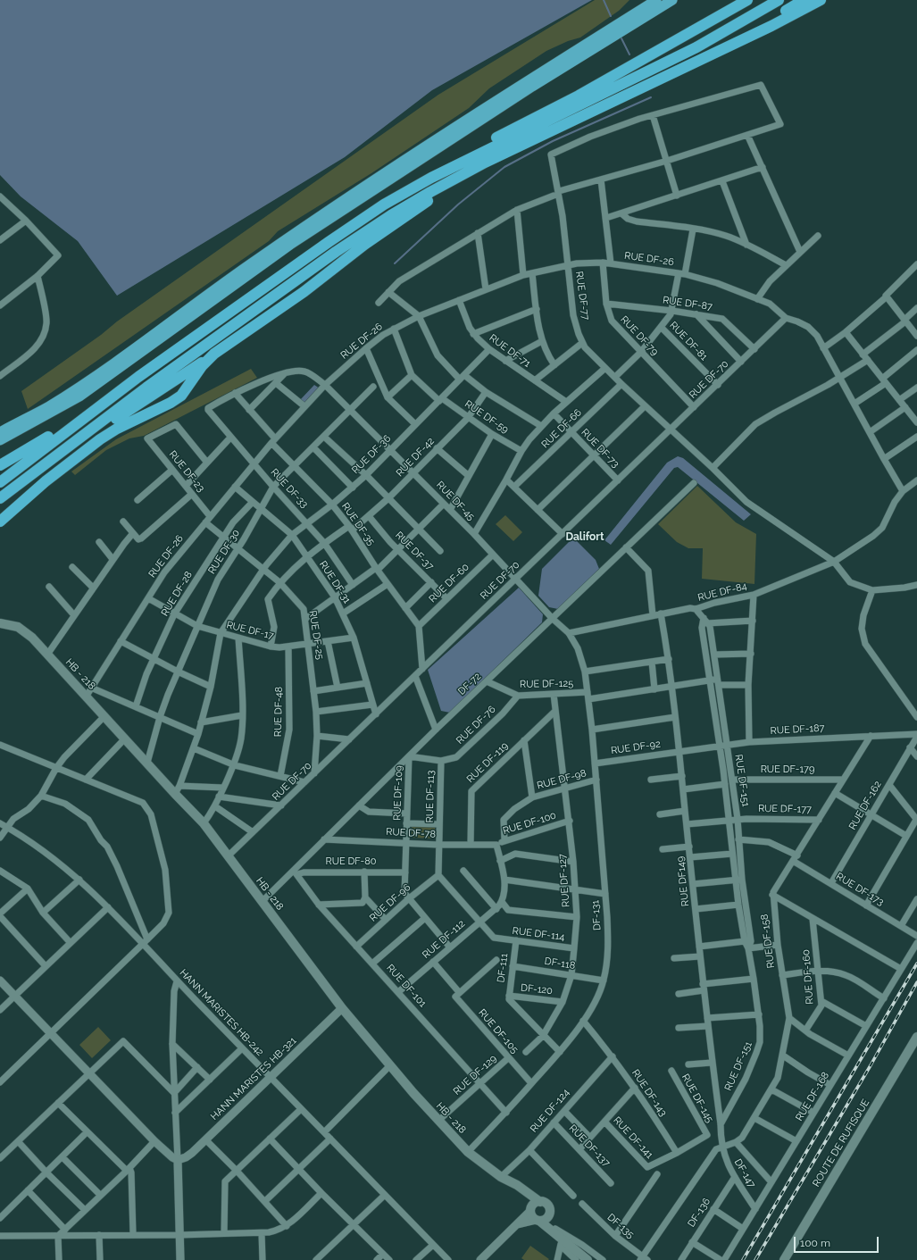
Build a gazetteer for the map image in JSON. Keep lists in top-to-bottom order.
{
  "streets": {
    "main road": ["HB - 218", "ROUTE DE RUFISQUE"],
    "street": [
      "RUE DF-26",
      "RUE DF-77",
      "RUE DF-87",
      "RUE DF-79",
      "RUE DF-81",
      "RUE DF-71",
      "RUE DF-70",
      "RUE DF-59",
      "RUE DF-66",
      "RUE DF-73",
      "RUE DF-36",
      "RUE DF-42",
      "RUE DF-23",
      "RUE DF-33",
      "RUE DF-45",
      "RUE DF-35",
      "RUE DF-37",
      "RUE DF-30",
      "RUE DF-31",
      "RUE DF-60",
      "RUE DF-84",
      "RUE DF-28",
      "RUE DF-17",
      "RUE DF-25",
      "DF-72",
      "RUE DF-125",
      "RUE DF-48",
      "RUE DF-76",
      "RUE DF-187",
      "RUE DF-92",
      "RUE DF-119",
      "RUE DF-179",
      "RUE DF-98",
      "RUE DF-151",
      "RUE DF-109",
      "RUE DF-113",
      "RUE DF-162",
      "RUE DF-177",
      "RUE DF-100",
      "RUE DF-78",
      "RUE DF-80",
      "RUE DF-127",
      "RUE DF149",
      "RUE DF-173",
      "RUE DF-96",
      "DF-131",
      "RUE DF-114",
      "RUE DF-112",
      "RUE DF-158",
      "DF-118",
      "DF-111",
      "RUE DF-160",
      "RUE DF-101",
      "DF-120",
      "HANN MARISTES HB-242",
      "RUE DF-105",
      "RUE DF-129",
      "HANN MARISTES HB-321",
      "RUE DF-143",
      "RUE DF-168",
      "RUE DF-145",
      "RUE DF-124",
      "RUE DF-141",
      "RUE DF-137",
      "DF-147",
      "DF-136",
      "DF-135"
    ]
  },
  "crossings": [
    ["RUE DF-26", "RUE DF-77"],
    ["RUE DF-26", "RUE DF-79"],
    ["RUE DF-26", "RUE DF-71"],
    ["RUE DF-26", "RUE DF-70"],
    ["RUE DF-26", "RUE DF-23"],
    ["RUE DF-26", "RUE DF-33"],
    ["RUE DF-26", "RUE DF-45"],
    ["RUE DF-26", "RUE DF-35"],
    ["RUE DF-26", "RUE DF-31"],
    ["RUE DF-26", "RUE DF-17"],
    ["RUE DF-26", "RUE DF-25"],
    ["RUE DF-26", "HB - 218"],
    ["RUE DF-77", "RUE DF-70"],
    ["RUE DF-77", "RUE DF-66"],
    ["RUE DF-77", "RUE DF-84"],
    ["RUE DF-87", "RUE DF-79"],
    ["RUE DF-87", "RUE DF-70"],
    ["RUE DF-79", "RUE DF-70"],
    ["RUE DF-81", "RUE DF-70"],
    ["RUE DF-71", "RUE DF-36"],
    ["RUE DF-70", "RUE DF-73"],
    ["RUE DF-70", "RUE DF-45"],
    ["RUE DF-70", "RUE DF-31"],
    ["RUE DF-70", "RUE DF-25"],
    ["RUE DF-70", "HB - 218"],
    ["RUE DF-59", "RUE DF-36"],
    ["RUE DF-59", "RUE DF-42"],
    ["RUE DF-66", "RUE DF-73"],
    ["RUE DF-36", "RUE DF-33"],
    ["RUE DF-36", "RUE DF-45"],
    ["RUE DF-36", "RUE DF-35"],
    ["RUE DF-36", "RUE DF-31"],
    ["RUE DF-36", "RUE DF-17"],
    ["RUE DF-36", "RUE DF-25"],
    ["RUE DF-42", "RUE DF-33"],
    ["RUE DF-42", "RUE DF-45"],
    ["RUE DF-42", "RUE DF-35"],
    ["RUE DF-42", "RUE DF-37"],
    ["RUE DF-42", "RUE DF-31"],
    ["RUE DF-42", "RUE DF-17"],
    ["RUE DF-42", "RUE DF-25"],
    ["RUE DF-33", "RUE DF-45"],
    ["RUE DF-33", "RUE DF-30"],
    ["RUE DF-45", "RUE DF-35"],
    ["RUE DF-45", "RUE DF-30"],
    ["RUE DF-45", "RUE DF-60"],
    ["RUE DF-45", "RUE DF-84"],
    ["RUE DF-45", "DF-72"],
    ["RUE DF-45", "DF-131"],
    ["RUE DF-35", "RUE DF-30"],
    ["RUE DF-35", "RUE DF-60"],
    ["RUE DF-37", "RUE DF-60"],
    ["RUE DF-30", "RUE DF-31"],
    ["RUE DF-30", "RUE DF-17"],
    ["RUE DF-30", "RUE DF-25"],
    ["RUE DF-30", "HB - 218"],
    ["RUE DF-31", "RUE DF-28"],
    ["RUE DF-31", "RUE DF-17"],
    ["RUE DF-84", "RUE DF-151"],
    ["RUE DF-84", "RUE DF149"],
    ["RUE DF-84", "DF-131"],
    ["RUE DF-28", "RUE DF-17"],
    ["RUE DF-28", "RUE DF-25"],
    ["RUE DF-17", "RUE DF-25"],
    ["RUE DF-17", "RUE DF-48"],
    ["HB - 218", "DF-72"],
    ["HB - 218", "DF-131"],
    ["HB - 218", "RUE DF-129"],
    ["HB - 218", "HANN MARISTES HB-321"],
    ["HB - 218", "RUE DF-124"],
    ["DF-72", "RUE DF-125"],
    ["DF-72", "RUE DF-109"],
    ["DF-72", "RUE DF-78"],
    ["DF-72", "RUE DF-80"],
    ["DF-72", "RUE DF-101"],
    ["RUE DF-125", "RUE DF-76"],
    ["RUE DF-125", "RUE DF-151"],
    ["RUE DF-125", "RUE DF-127"],
    ["RUE DF-125", "RUE DF149"],
    ["RUE DF-125", "DF-131"],
    ["RUE DF-76", "RUE DF-113"],
    ["RUE DF-187", "RUE DF-92"],
    ["RUE DF-187", "RUE DF-151"],
    ["RUE DF-187", "RUE DF-162"],
    ["RUE DF-187", "RUE DF149"],
    ["RUE DF-92", "RUE DF149"],
    ["RUE DF-92", "DF-131"],
    ["RUE DF-119", "RUE DF-78"],
    ["RUE DF-119", "RUE DF-127"],
    ["RUE DF-179", "RUE DF-151"],
    ["RUE DF-98", "RUE DF-100"],
    ["RUE DF-98", "RUE DF-127"],
    ["RUE DF-98", "DF-131"],
    ["RUE DF-151", "RUE DF-177"],
    ["RUE DF-151", "RUE DF149"],
    ["RUE DF-151", "RUE DF-173"],
    ["RUE DF-109", "RUE DF-78"],
    ["RUE DF-109", "RUE DF-80"],
    ["RUE DF-109", "RUE DF-96"],
    ["RUE DF-113", "RUE DF-78"],
    ["RUE DF-113", "RUE DF-96"],
    ["RUE DF-162", "RUE DF-173"],
    ["RUE DF-177", "RUE DF149"],
    ["RUE DF-100", "RUE DF-78"],
    ["RUE DF-100", "RUE DF-127"],
    ["RUE DF-80", "RUE DF-101"],
    ["RUE DF-127", "RUE DF-114"],
    ["RUE DF-127", "DF-118"],
    ["RUE DF-127", "DF-120"],
    ["RUE DF149", "DF-147"],
    ["RUE DF-96", "RUE DF-101"],
    ["DF-131", "DF-118"],
    ["DF-131", "RUE DF-101"],
    ["DF-131", "RUE DF-105"],
    ["DF-131", "RUE DF-143"],
    ["RUE DF-114", "RUE DF-112"],
    ["RUE DF-114", "DF-111"],
    ["RUE DF-112", "RUE DF-101"],
    ["DF-118", "DF-111"],
    ["DF-111", "DF-120"],
    ["RUE DF-101", "RUE DF-129"],
    ["HANN MARISTES HB-242", "HANN MARISTES HB-321"],
    ["RUE DF-105", "RUE DF-129"],
    ["RUE DF-143", "RUE DF-145"],
    ["RUE DF-143", "RUE DF-124"],
    ["RUE DF-143", "RUE DF-141"],
    ["RUE DF-168", "DF-147"],
    ["RUE DF-145", "RUE DF-141"],
    ["RUE DF-124", "RUE DF-137"],
    ["DF-147", "DF-136"]
  ],
  "districts": ["Dalifort"],
  "scale_bar": "100 m"
}
